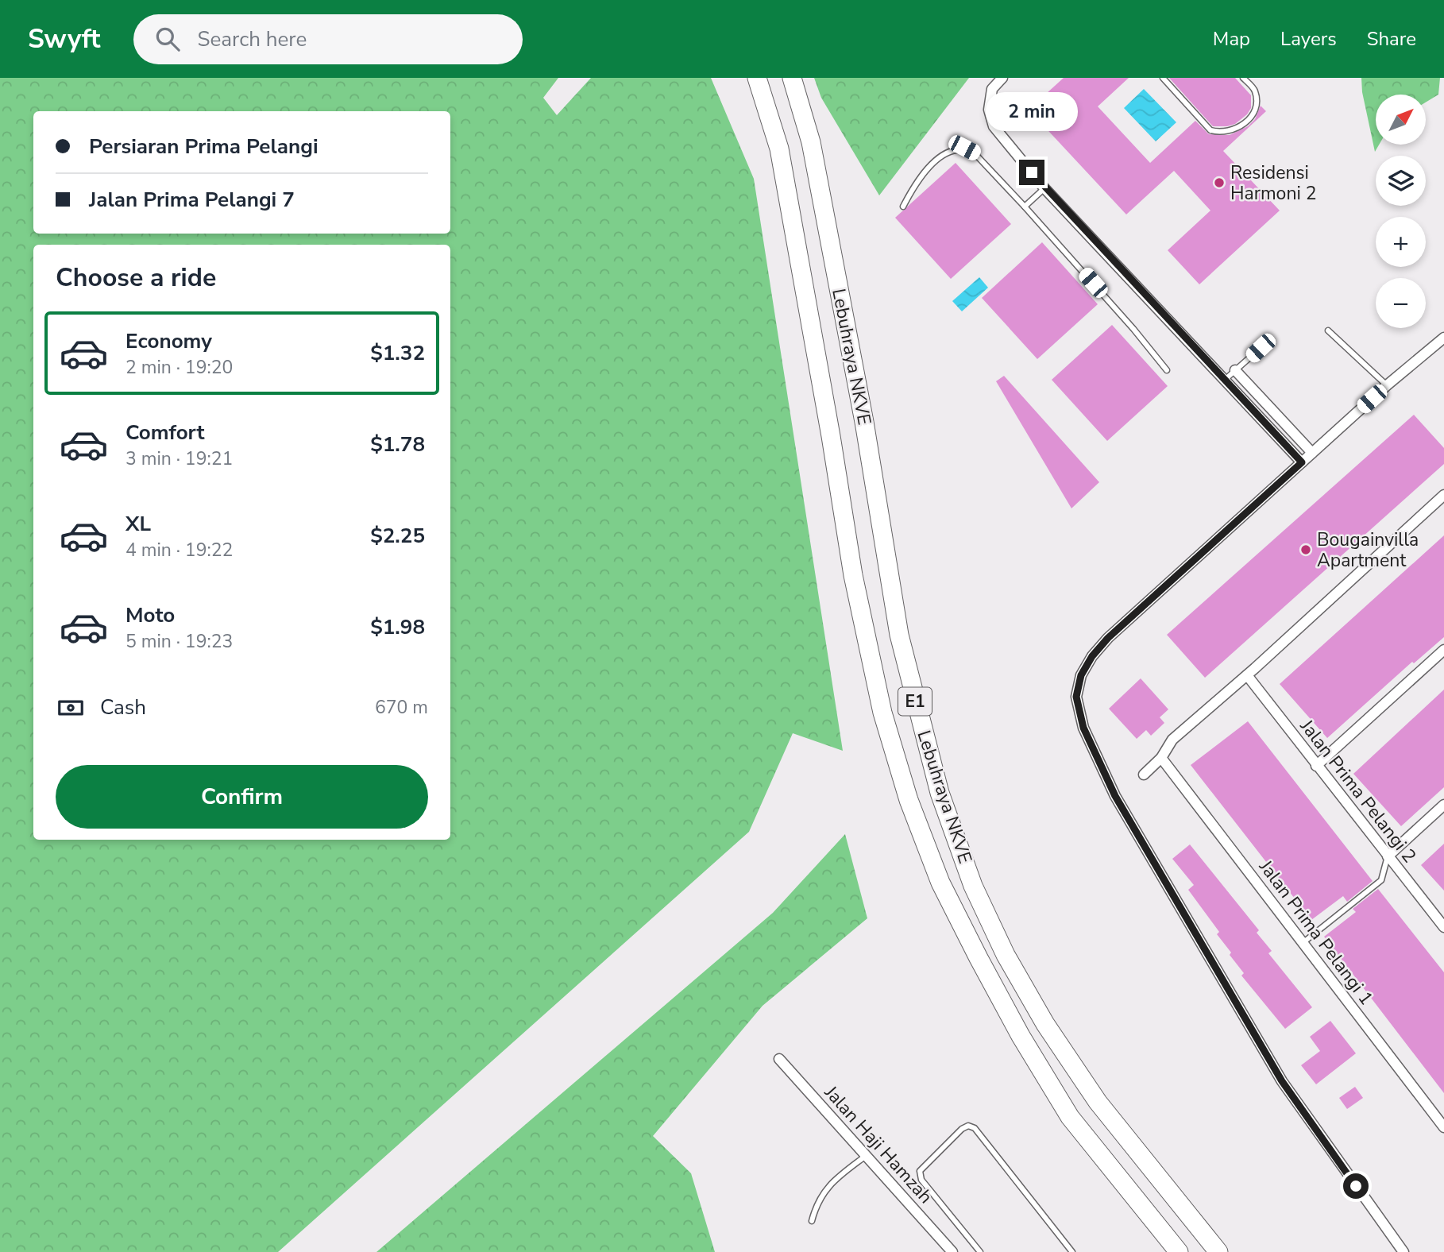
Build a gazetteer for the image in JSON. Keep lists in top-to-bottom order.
{
  "streets": {
    "highway": ["Lebuhraya NKVE", "E1"],
    "street": ["Jalan Prima Pelangi 2", "Jalan Prima Pelangi 1", "Jalan Haji Hamzah"]
  },
  "places": ["Residensi Harmoni 2", "Bougainvilla Apartment"],
  "north": "top right",
  "page": {
    "header": "Swyft",
    "search": "Search here",
    "nav": ["Map", "Layers", "Share"],
    "bubble": "2 min",
    "map_buttons": ["+", "−"],
    "banner": ["Persiaran Prima Pelangi", "Jalan Prima Pelangi 7"],
    "heading": "Choose a ride",
    "list": [
      {
        "name": "Economy",
        "note": "2 min · 19:20",
        "value": "$1.32"
      },
      {
        "name": "Comfort",
        "note": "3 min · 19:21",
        "value": "$1.78"
      },
      {
        "name": "XL",
        "note": "4 min · 19:22",
        "value": "$2.25"
      },
      {
        "name": "Moto",
        "note": "5 min · 19:23",
        "value": "$1.98"
      }
    ],
    "pay": ["Cash", "670 m"],
    "buttons": "Confirm"
  }
}
